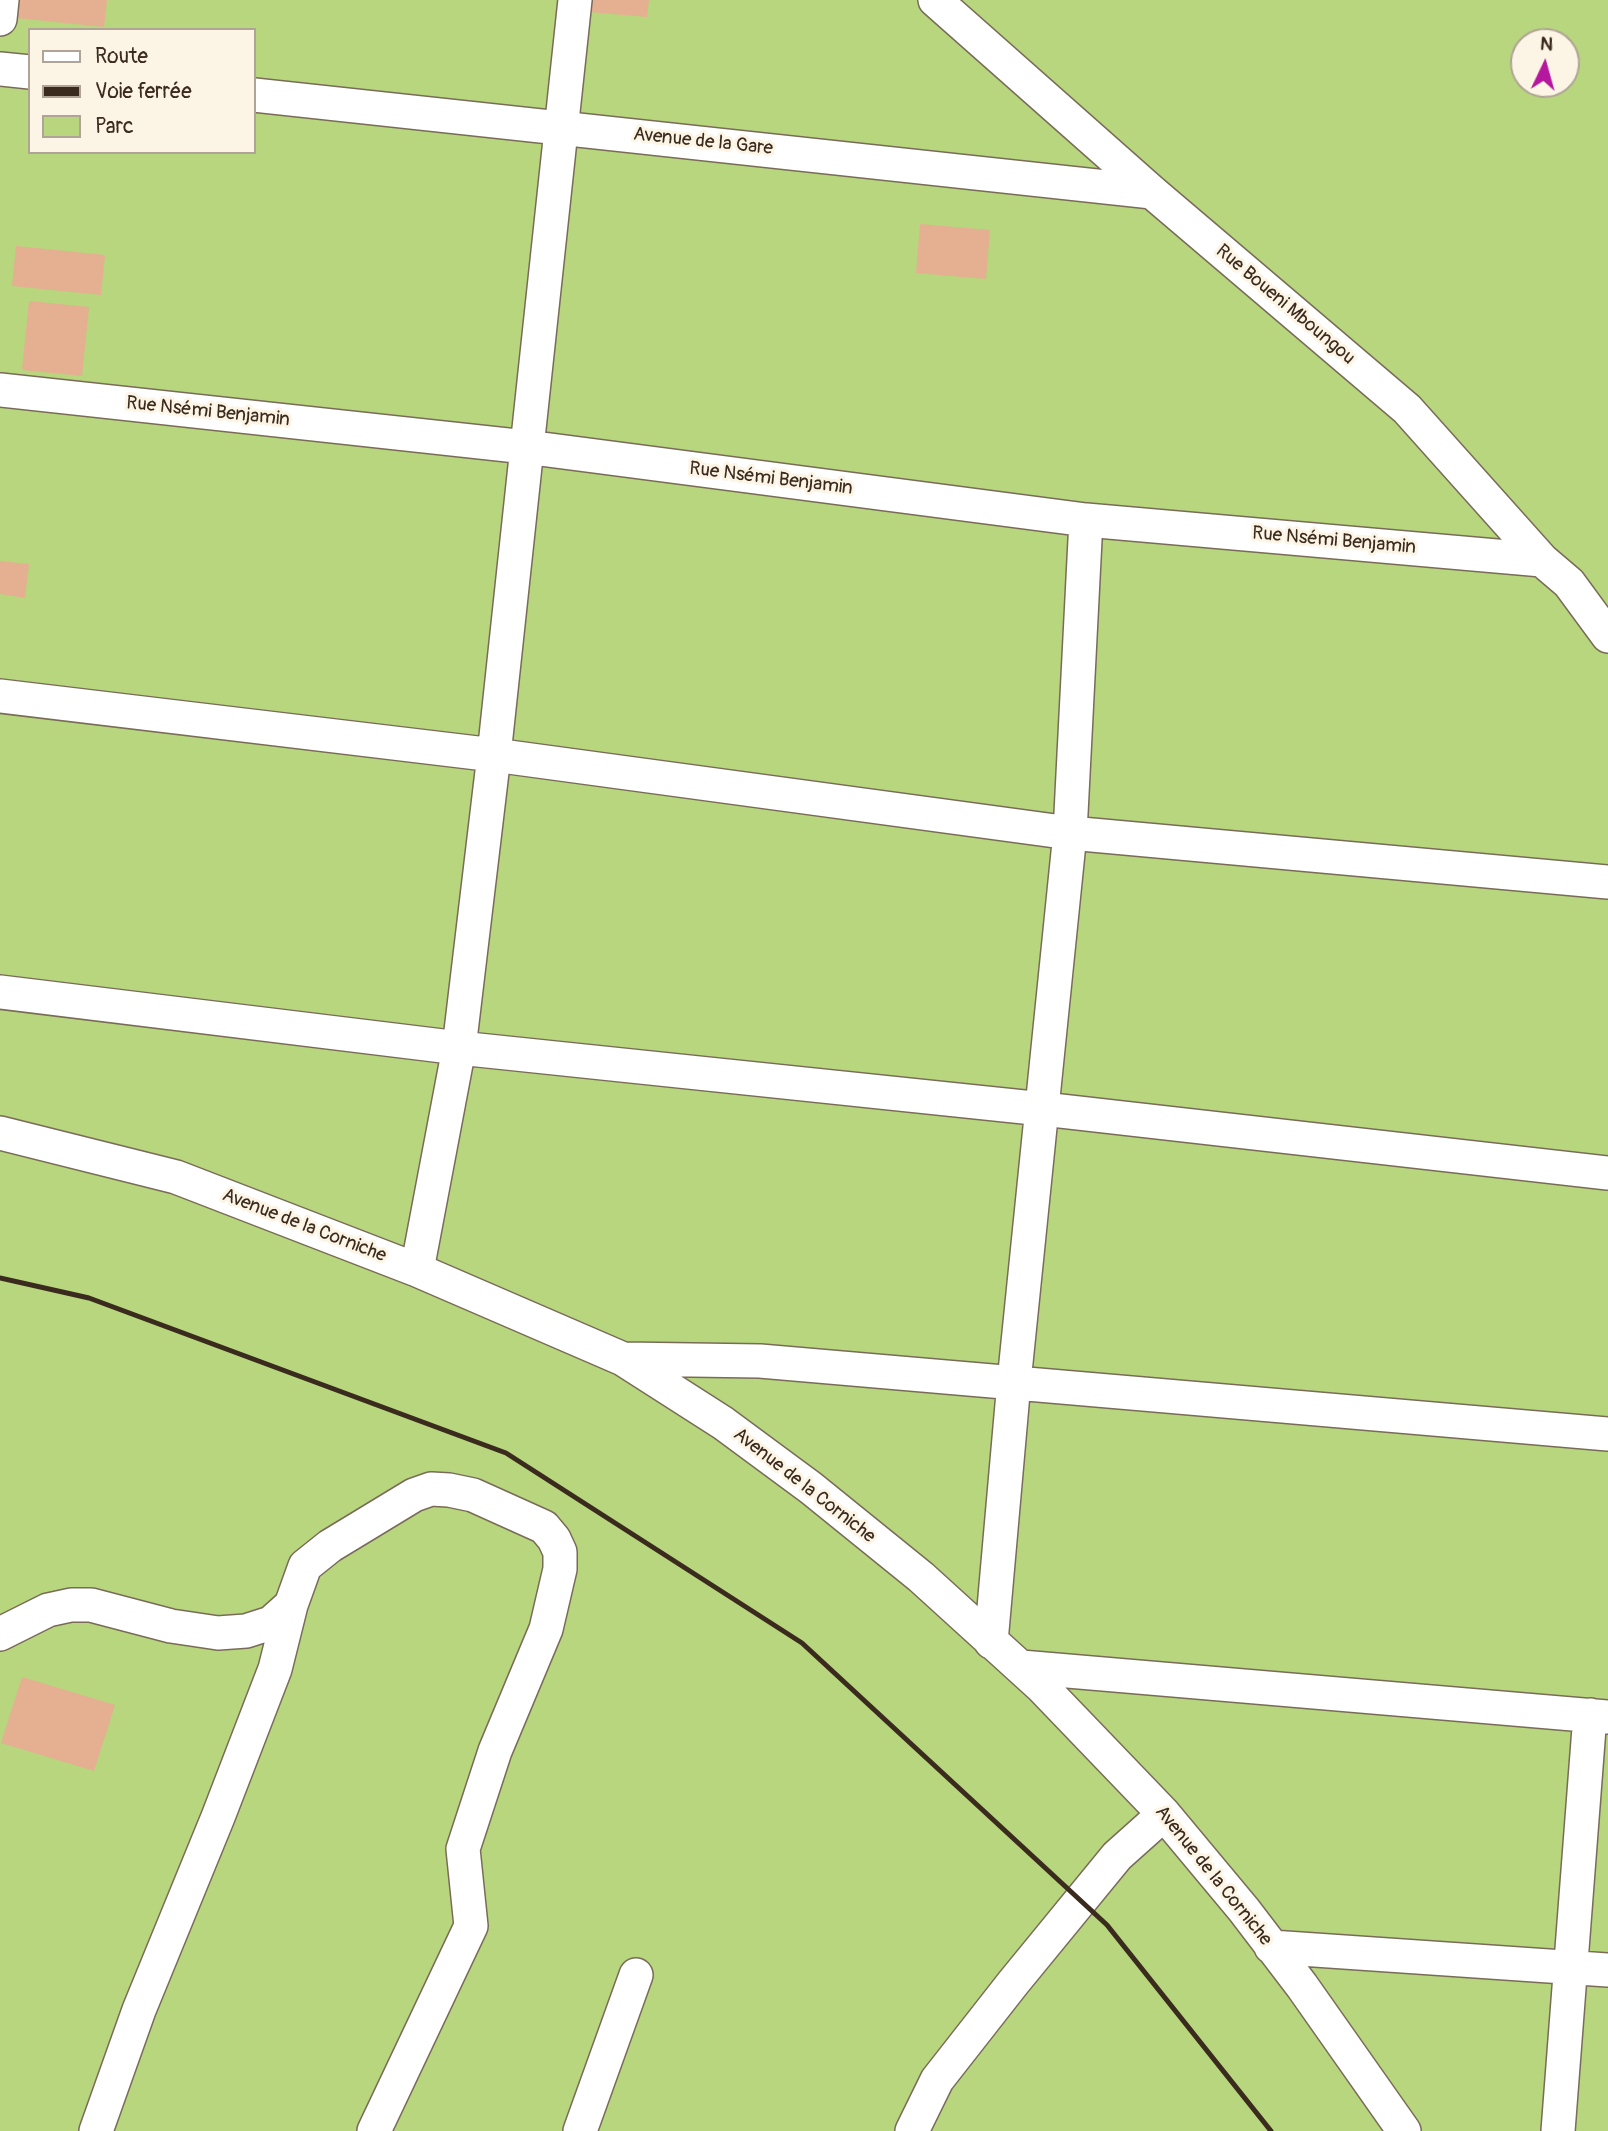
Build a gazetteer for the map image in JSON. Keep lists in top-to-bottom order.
{
  "streets": {
    "street": [
      "Avenue de la Gare",
      "Rue Boueni Mboungou",
      "Rue Nsémi Benjamin",
      "Avenue de la Corniche"
    ]
  },
  "crossings": [
    ["Avenue de la Gare", "Rue Boueni Mboungou"],
    ["Rue Boueni Mboungou", "Rue Nsémi Benjamin"]
  ],
  "legend": ["Route", "Voie ferrée", "Parc"],
  "north": "top"
}
